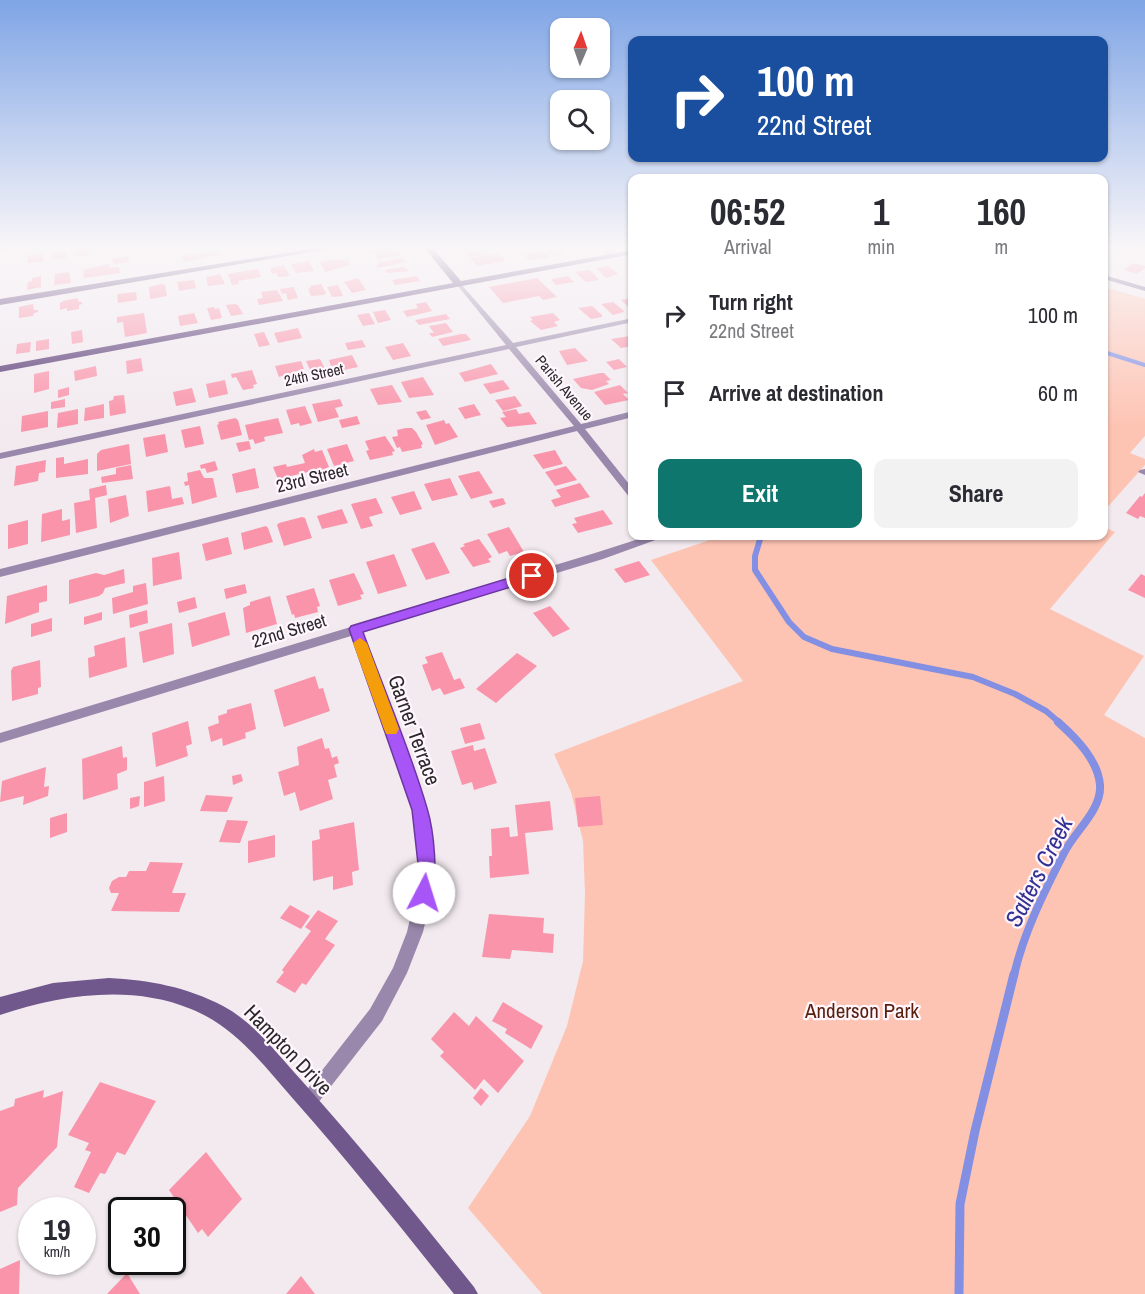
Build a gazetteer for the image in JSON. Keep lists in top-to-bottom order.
{
  "streets": {
    "street": [
      "24th Street",
      "Parish Avenue",
      "23rd Street",
      "22nd Street",
      "Garner Terrace",
      "Hampton Drive"
    ]
  },
  "crossings": [
    ["24th Street", "Parish Avenue"],
    ["Parish Avenue", "23rd Street"],
    ["22nd Street", "Garner Terrace"],
    ["Garner Terrace", "Hampton Drive"]
  ],
  "water": ["Salters Creek"],
  "parks": ["Anderson Park"],
  "north": "top",
  "page": {
    "turn": ["100 m", "22nd Street"],
    "eta": [
      "06:52",
      "Arrival",
      "1",
      "min",
      "160",
      "m"
    ],
    "list": [
      {
        "name": "Turn right",
        "note": "22nd Street",
        "value": "100 m"
      },
      {
        "name": "Arrive at destination",
        "value": "60 m"
      }
    ],
    "buttons": ["Exit", "Share"],
    "speed": "19 km/h",
    "limit": "30"
  }
}
